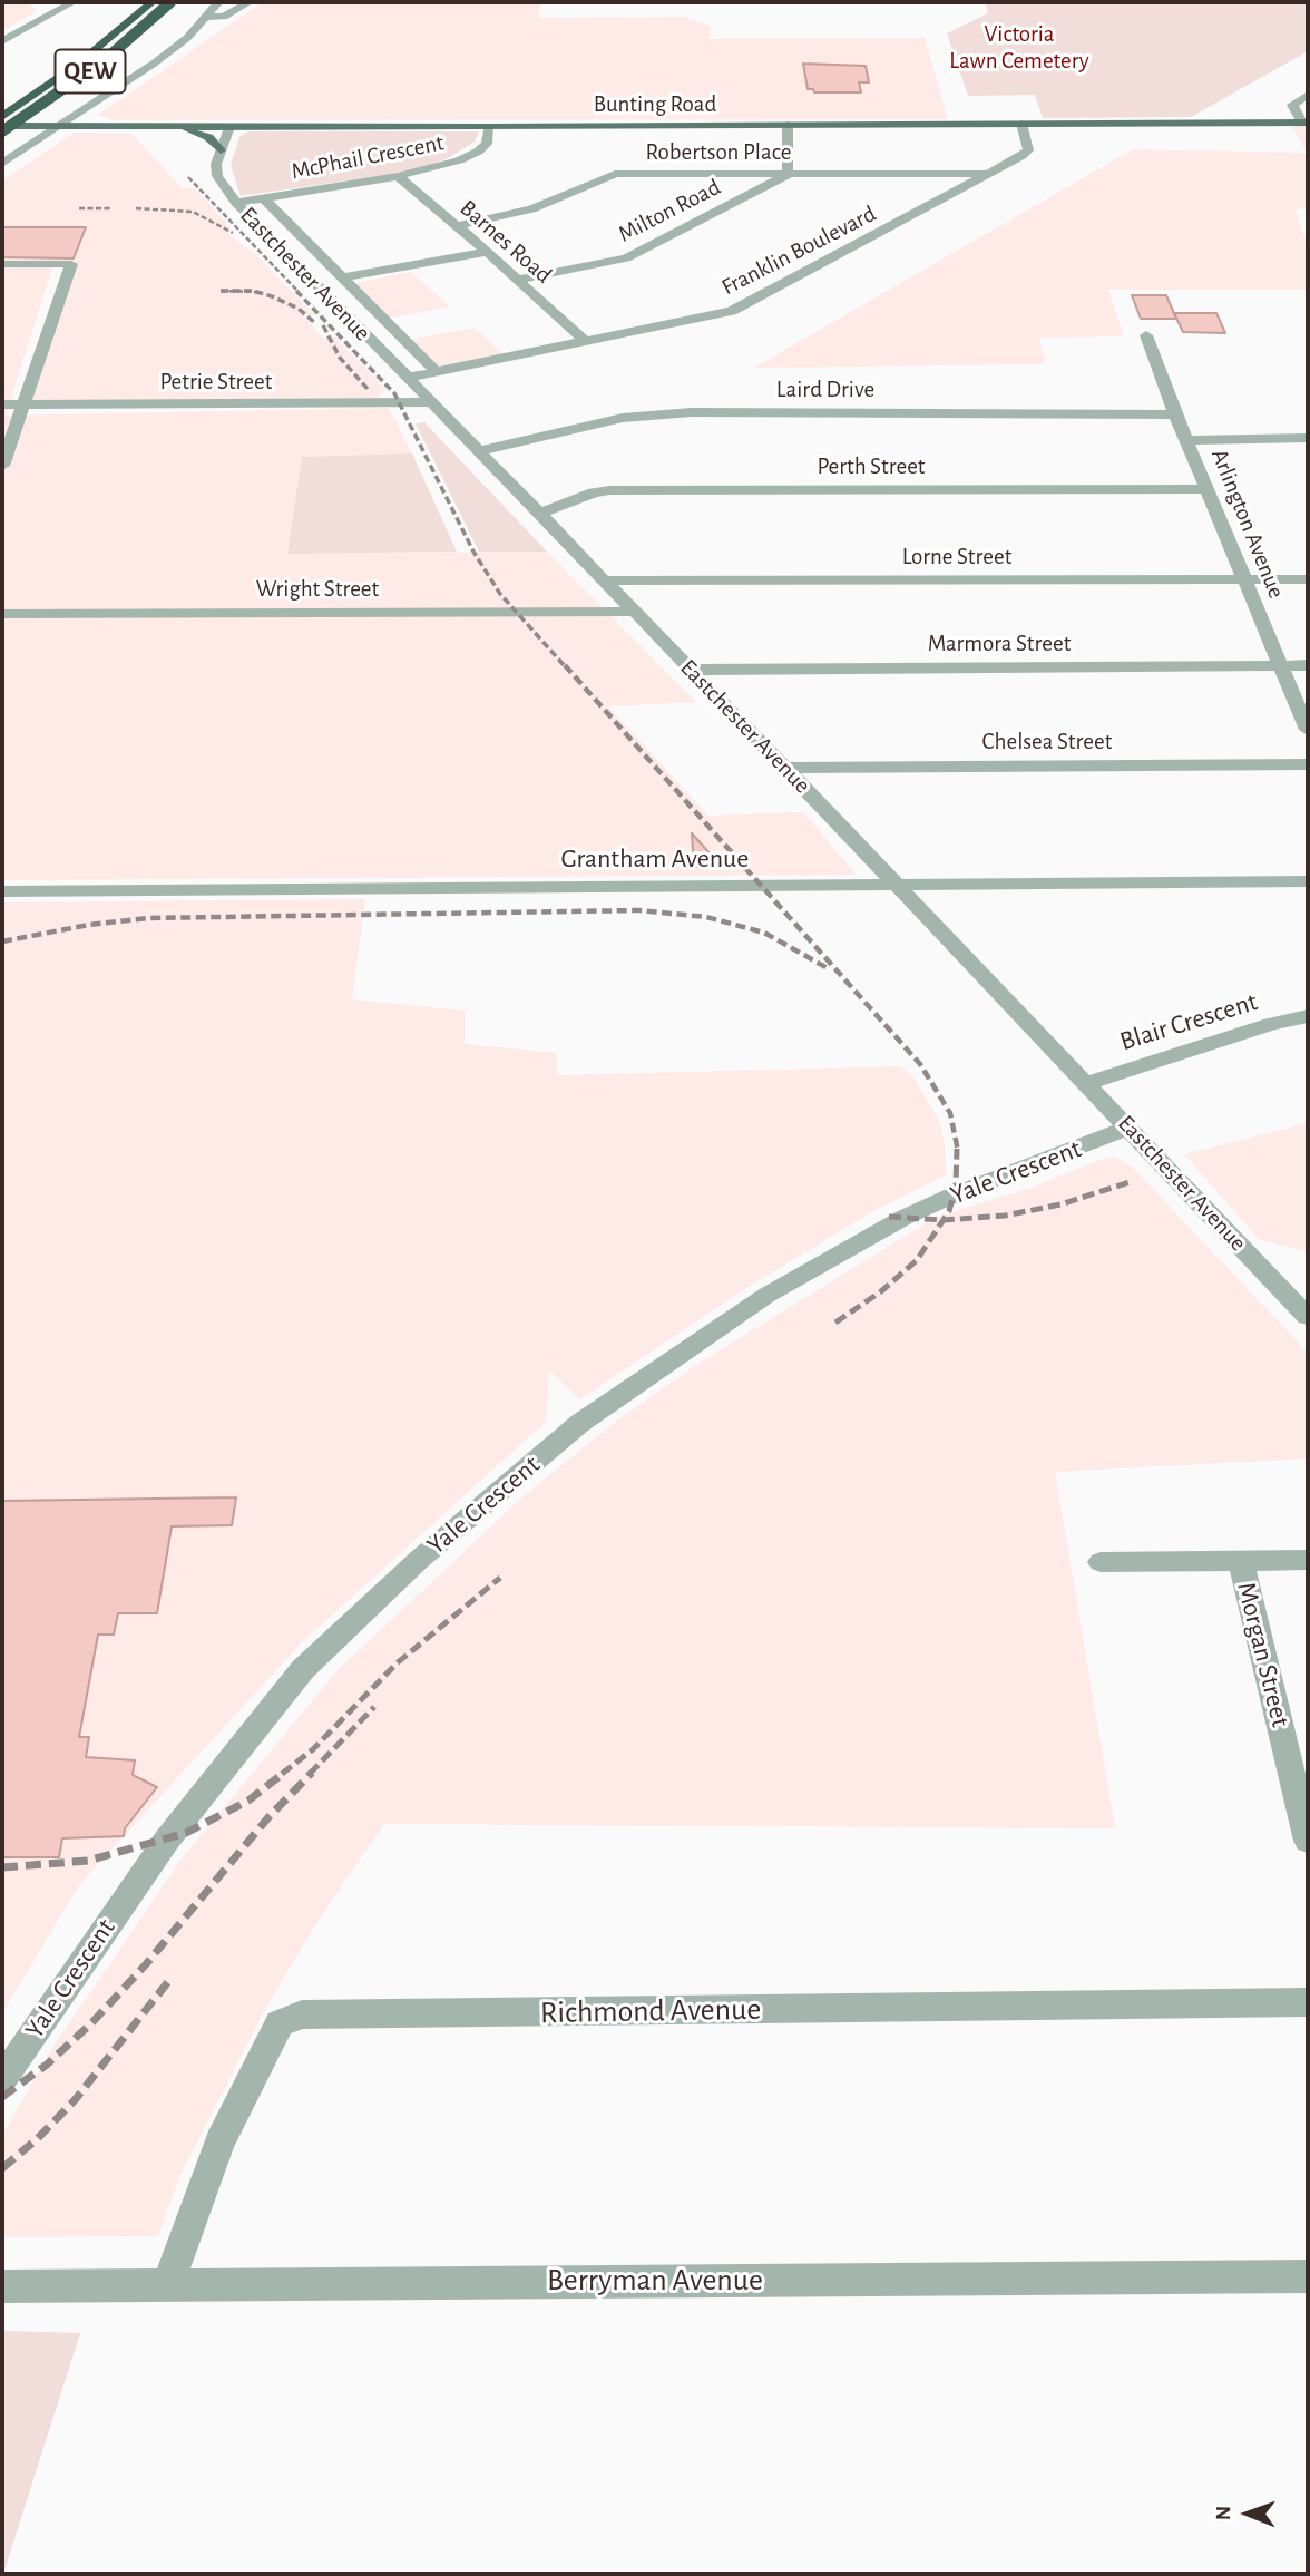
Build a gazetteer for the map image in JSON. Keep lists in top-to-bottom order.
{
  "streets": {
    "highway": ["QEW"],
    "main road": ["Bunting Road"],
    "street": [
      "Robertson Place",
      "McPhail Crescent",
      "Milton Road",
      "Barnes Road",
      "Franklin Boulevard",
      "Eastchester Avenue",
      "Petrie Street",
      "Laird Drive",
      "Perth Street",
      "Arlington Avenue",
      "Lorne Street",
      "Wright Street",
      "Marmora Street",
      "Chelsea Street",
      "Grantham Avenue",
      "Blair Crescent",
      "Yale Crescent",
      "Morgan Street",
      "Richmond Avenue",
      "Berryman Avenue"
    ]
  },
  "crossings": [
    ["QEW", "Bunting Road"],
    ["Bunting Road", "McPhail Crescent"],
    ["Bunting Road", "Franklin Boulevard"],
    ["Bunting Road", "Eastchester Avenue"],
    ["Robertson Place", "Milton Road"],
    ["Robertson Place", "Barnes Road"],
    ["Robertson Place", "Franklin Boulevard"],
    ["McPhail Crescent", "Barnes Road"],
    ["McPhail Crescent", "Eastchester Avenue"],
    ["Milton Road", "Barnes Road"],
    ["Barnes Road", "Franklin Boulevard"],
    ["Franklin Boulevard", "Eastchester Avenue"],
    ["Eastchester Avenue", "Petrie Street"],
    ["Eastchester Avenue", "Laird Drive"],
    ["Eastchester Avenue", "Perth Street"],
    ["Eastchester Avenue", "Lorne Street"],
    ["Eastchester Avenue", "Wright Street"],
    ["Eastchester Avenue", "Marmora Street"],
    ["Eastchester Avenue", "Chelsea Street"],
    ["Eastchester Avenue", "Grantham Avenue"],
    ["Eastchester Avenue", "Blair Crescent"],
    ["Eastchester Avenue", "Yale Crescent"],
    ["Laird Drive", "Arlington Avenue"],
    ["Perth Street", "Arlington Avenue"],
    ["Arlington Avenue", "Lorne Street"],
    ["Arlington Avenue", "Marmora Street"],
    ["Richmond Avenue", "Berryman Avenue"]
  ],
  "parks": ["Victoria Lawn Cemetery"],
  "north": "left"
}
